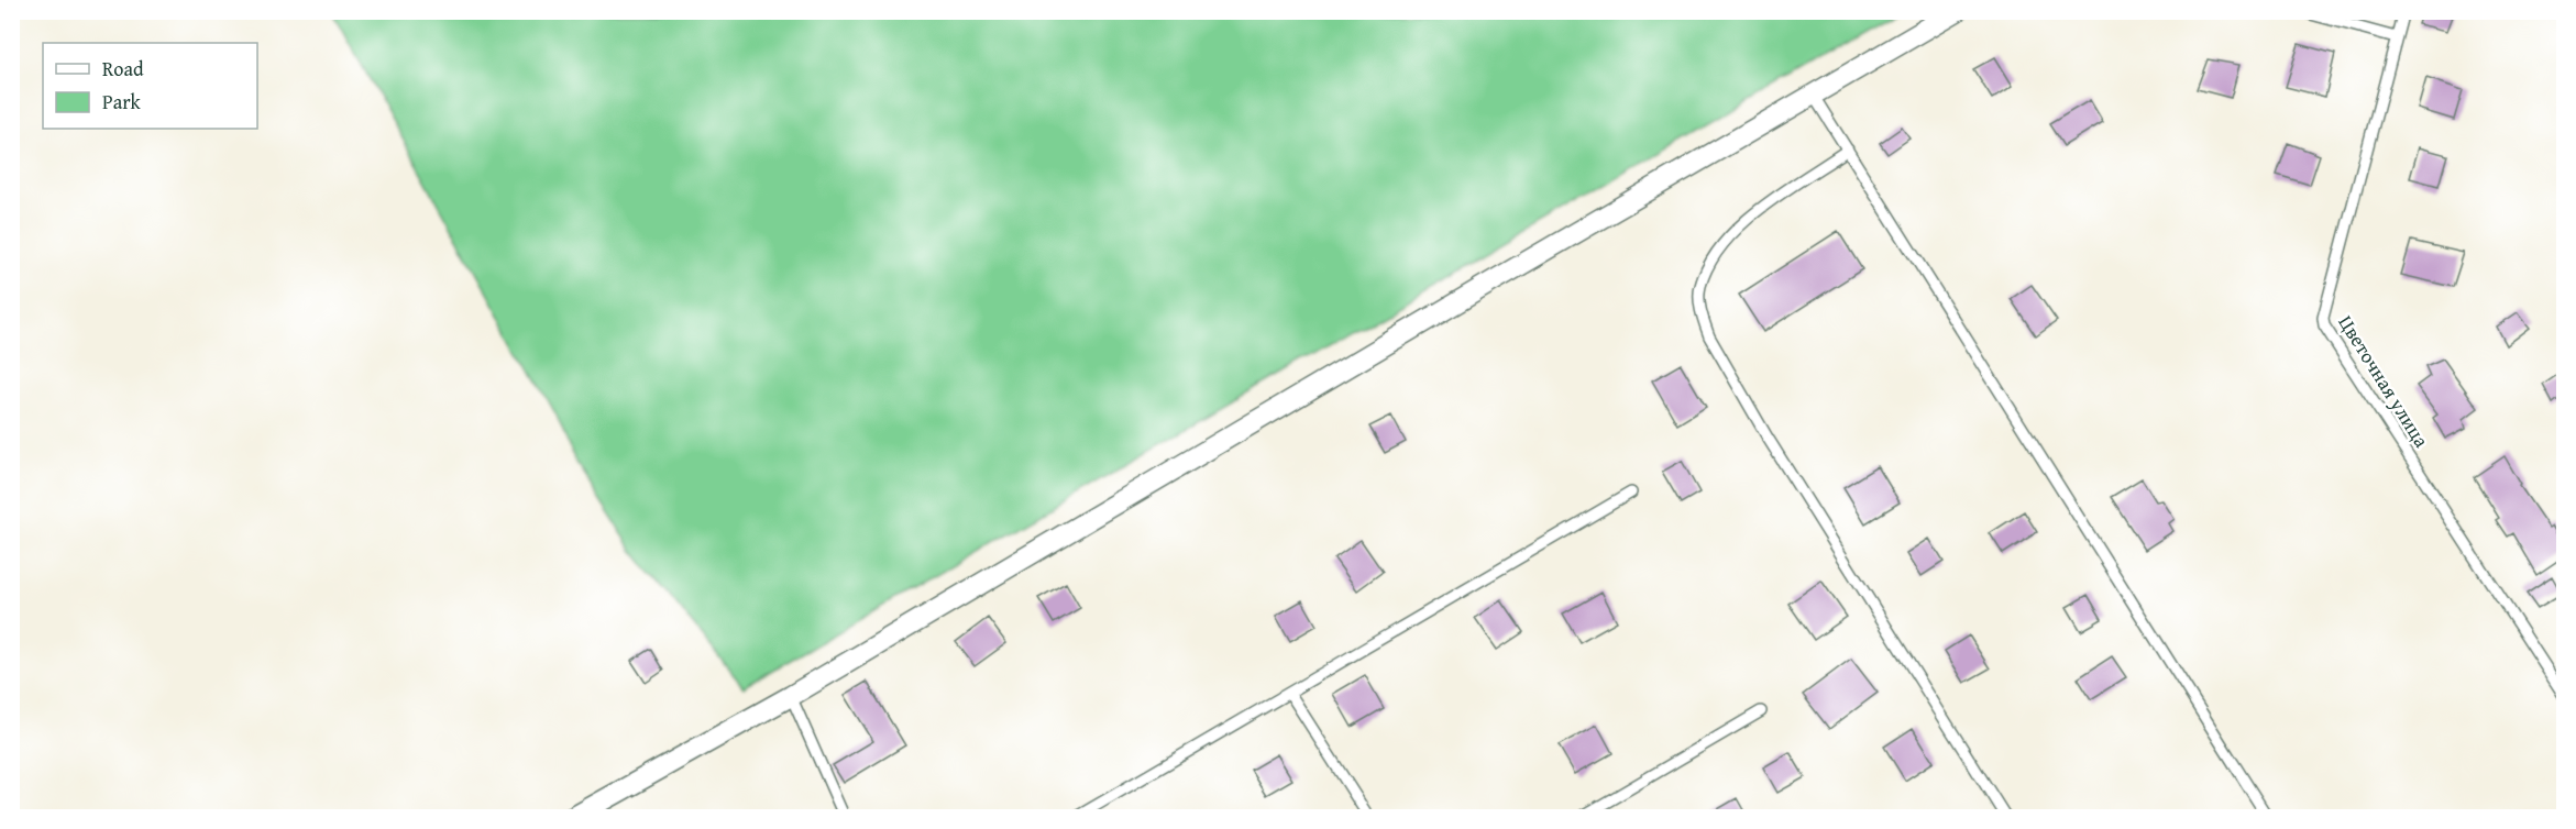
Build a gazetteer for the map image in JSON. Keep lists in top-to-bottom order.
{
  "streets": {
    "lane": ["Цветочная улица"]
  },
  "legend": ["Road", "Park"]
}
